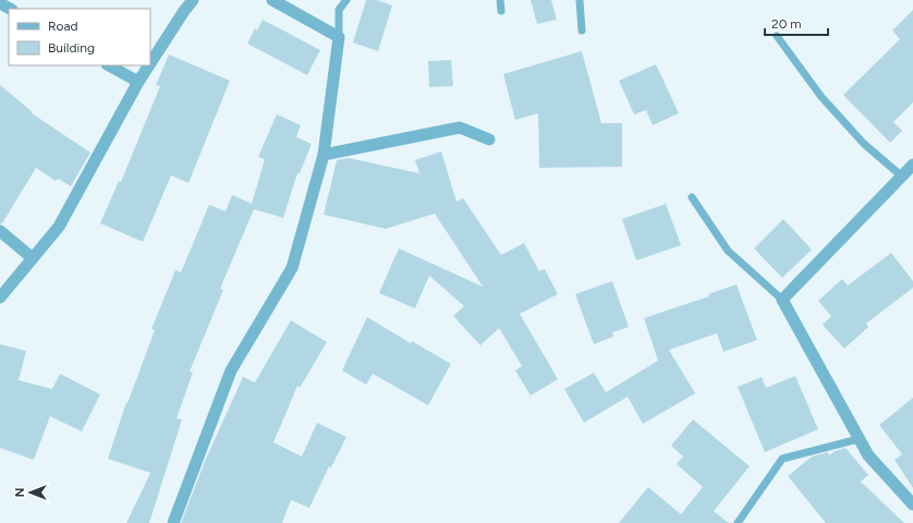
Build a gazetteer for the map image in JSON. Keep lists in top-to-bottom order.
{
  "legend": ["Road", "Building"],
  "scale_bar": "20 m",
  "north": "left"
}
